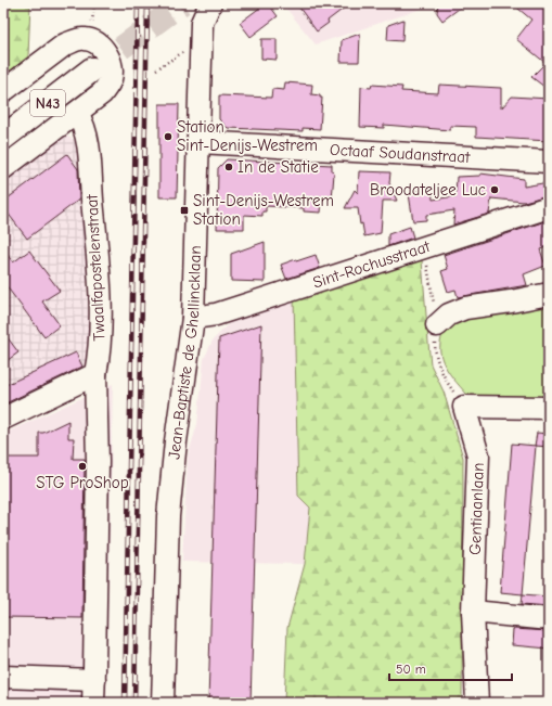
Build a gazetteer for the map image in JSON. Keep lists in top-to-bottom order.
{
  "streets": {
    "main road": ["N43"],
    "street": [
      "Octaaf Soudanstraat",
      "Sint-Rochusstraat",
      "Twaalfapostelenstraat",
      "Jean-Baptiste de Ghellincklaan",
      "Gentiaanlaan"
    ]
  },
  "crossings": [
    ["Octaaf Soudanstraat", "Jean-Baptiste de Ghellincklaan"],
    ["Sint-Rochusstraat", "Jean-Baptiste de Ghellincklaan"]
  ],
  "places": {
    "other": [
      "Station Sint-Denijs-Westrem",
      "In de Statie",
      "Broodateljee Luc",
      "STG ProShop"
    ],
    "transit": ["Sint-Denijs-Westrem Station"]
  },
  "scale_bar": "50 m"
}
